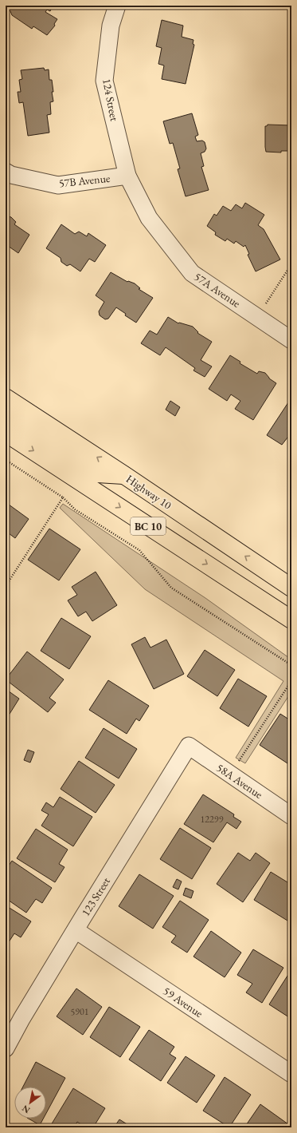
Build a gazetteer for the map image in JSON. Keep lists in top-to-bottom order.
{
  "streets": {
    "highway": ["Highway 10", "BC 10"],
    "street": [
      "124 Street",
      "57B Avenue",
      "57A Avenue",
      "58A Avenue",
      "123 Street",
      "59 Avenue"
    ]
  },
  "crossings": [
    ["124 Street", "57B Avenue"],
    ["124 Street", "57A Avenue"],
    ["57B Avenue", "57A Avenue"],
    ["58A Avenue", "123 Street"],
    ["123 Street", "59 Avenue"]
  ],
  "house_numbers": ["12299", "5901"],
  "north": "bottom left"
}
